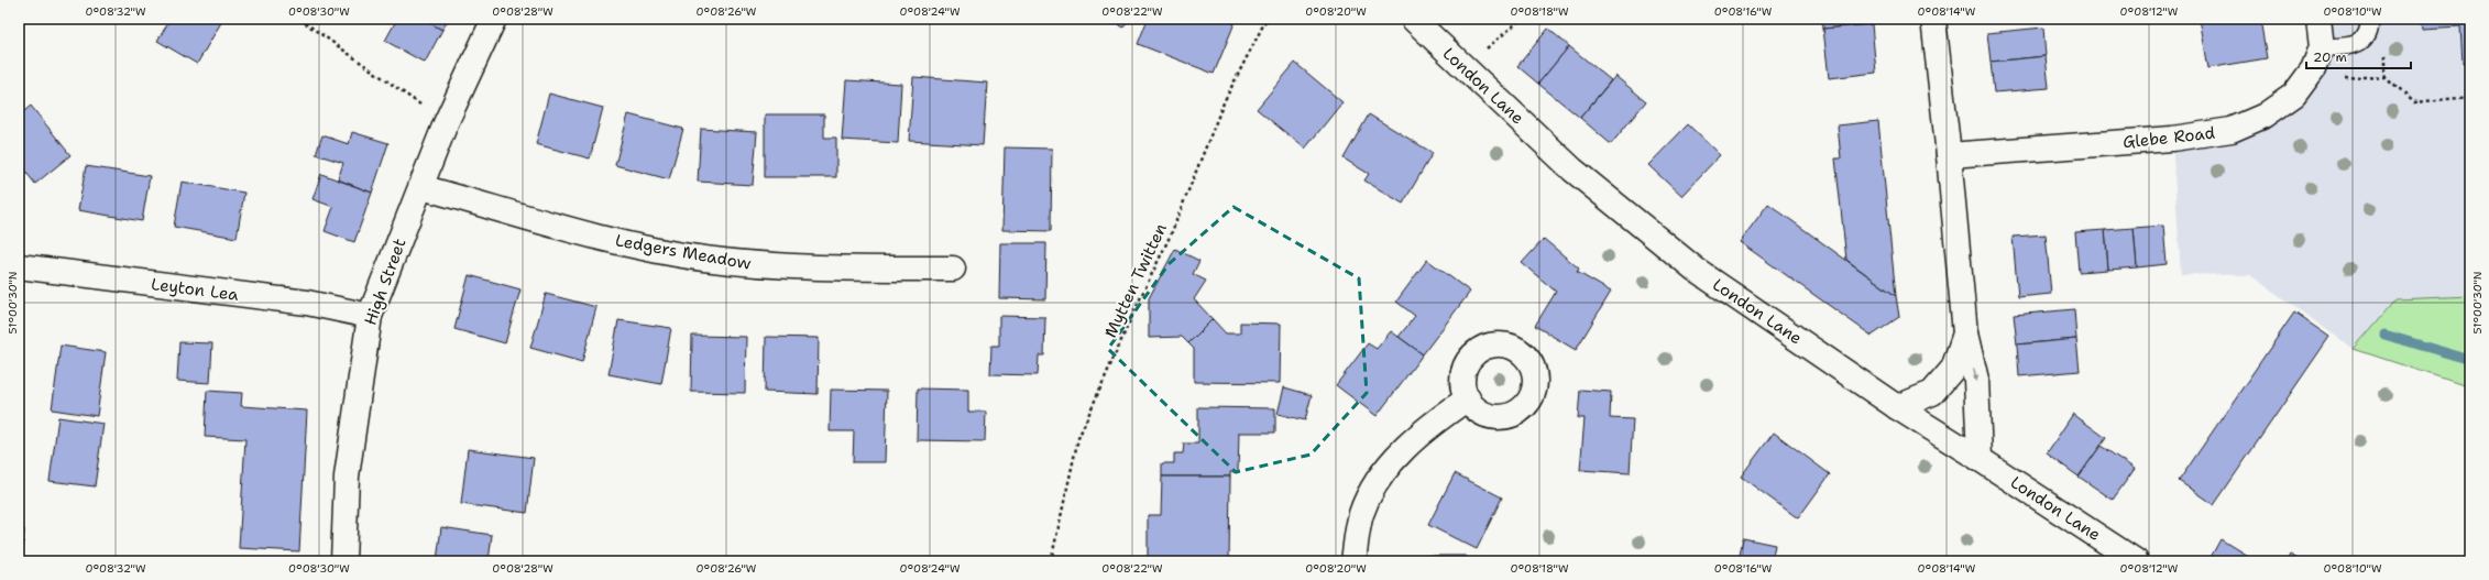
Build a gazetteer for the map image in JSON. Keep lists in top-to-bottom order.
{
  "streets": {
    "street": [
      "London Lane",
      "Glebe Road",
      "Ledgers Meadow",
      "High Street",
      "Leyton Lea"
    ],
    "path": ["Mytten Twitten"]
  },
  "crossings": [
    ["Ledgers Meadow", "High Street"],
    ["High Street", "Leyton Lea"]
  ],
  "scale_bar": "20 m",
  "coordinates": [
    "0°08'32\"W",
    "0°08'30\"W",
    "0°08'28\"W",
    "0°08'26\"W",
    "0°08'24\"W",
    "0°08'22\"W",
    "0°08'20\"W",
    "0°08'18\"W",
    "0°08'16\"W",
    "0°08'14\"W",
    "0°08'12\"W",
    "0°08'10\"W",
    "51°00'30\"N"
  ]
}
